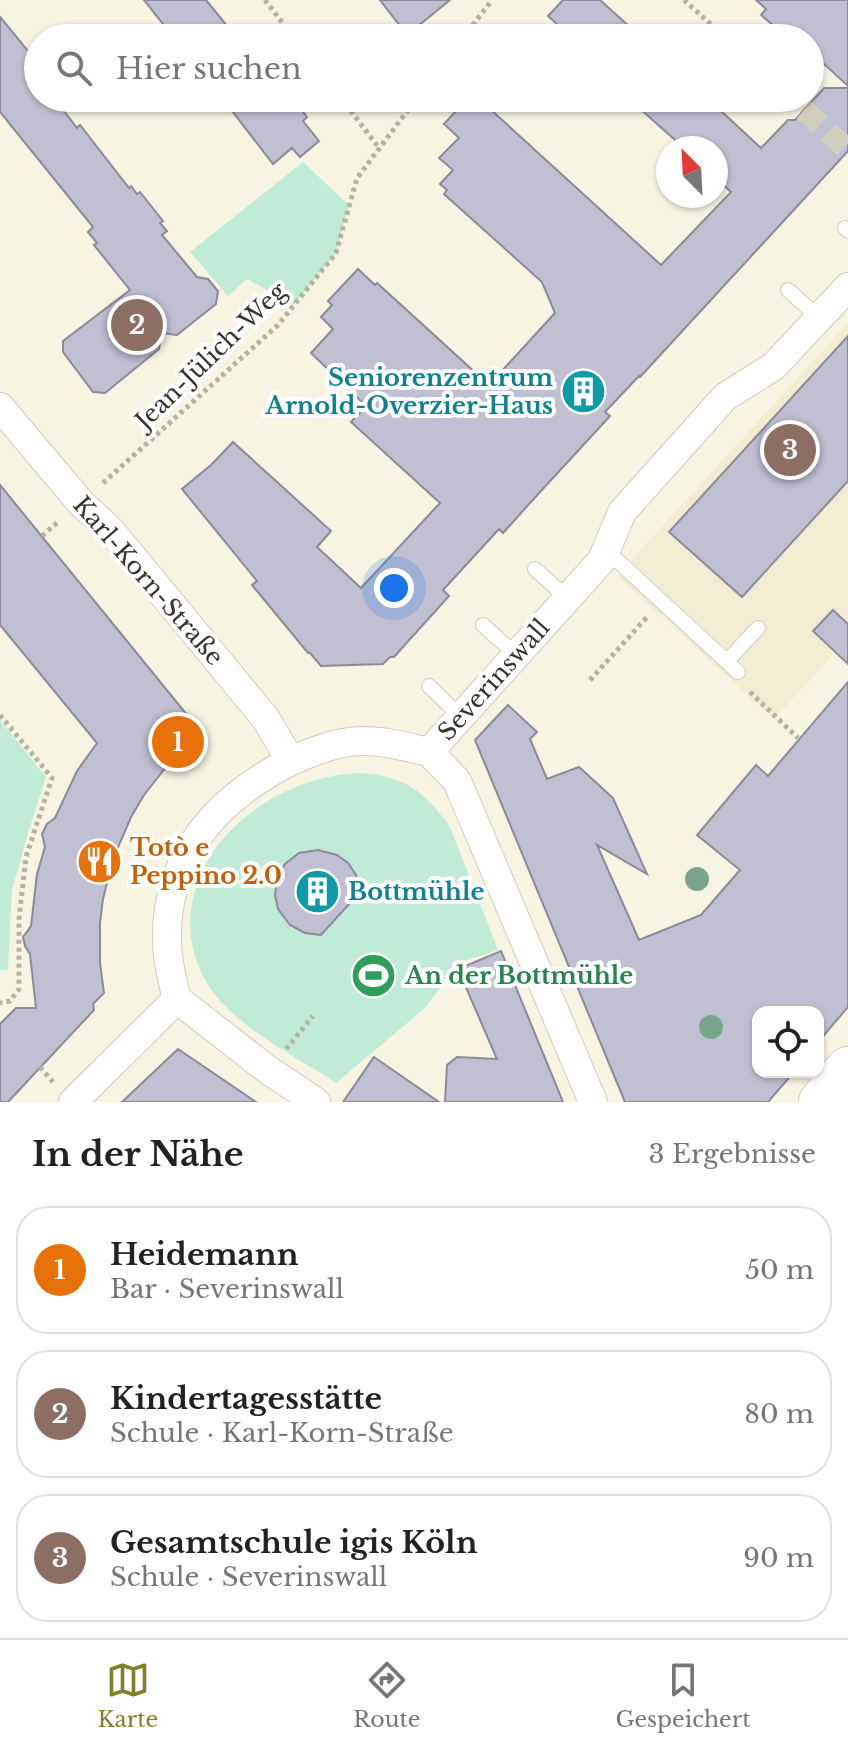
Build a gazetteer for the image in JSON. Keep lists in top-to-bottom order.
{
  "streets": {
    "street": ["Karl-Korn-Straße", "Severinswall"],
    "path": ["Jean-Jülich-Weg"]
  },
  "crossings": [
    ["Jean-Jülich-Weg", "Karl-Korn-Straße"],
    ["Karl-Korn-Straße", "Severinswall"]
  ],
  "places": {
    "building": ["Seniorenzentrum Arnold-Overzier-Haus", "Bottmühle"],
    "restaurant": ["Totò e Peppino 2.0"],
    "sports": ["An der Bottmühle"]
  },
  "north": "top left",
  "page": {
    "search": "Hier suchen",
    "pins": ["2", "3", "1"],
    "heading": ["In der Nähe", "3 Ergebnisse"],
    "list": [
      {
        "mark": "1",
        "name": "Heidemann",
        "note": "Bar · Severinswall",
        "value": "50 m"
      },
      {
        "mark": "2",
        "name": "Kindertagesstätte",
        "note": "Schule · Karl-Korn-Straße",
        "value": "80 m"
      },
      {
        "mark": "3",
        "name": "Gesamtschule igis Köln",
        "note": "Schule · Severinswall",
        "value": "90 m"
      }
    ],
    "nav": ["Karte", "Route", "Gespeichert"]
  }
}
